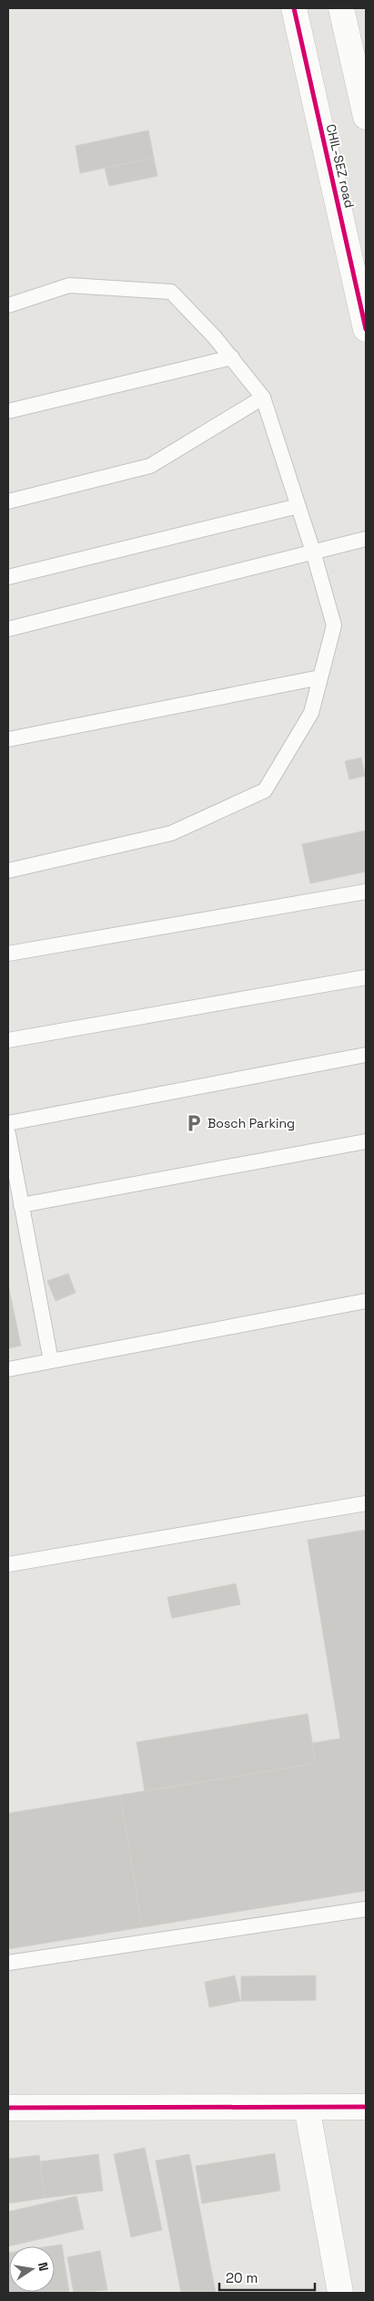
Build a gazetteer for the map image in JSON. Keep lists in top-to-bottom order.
{
  "streets": {
    "street": ["CHIL-SEZ road"]
  },
  "places": {
    "parking": ["Bosch Parking"]
  },
  "scale_bar": "20 m",
  "north": "right"
}
